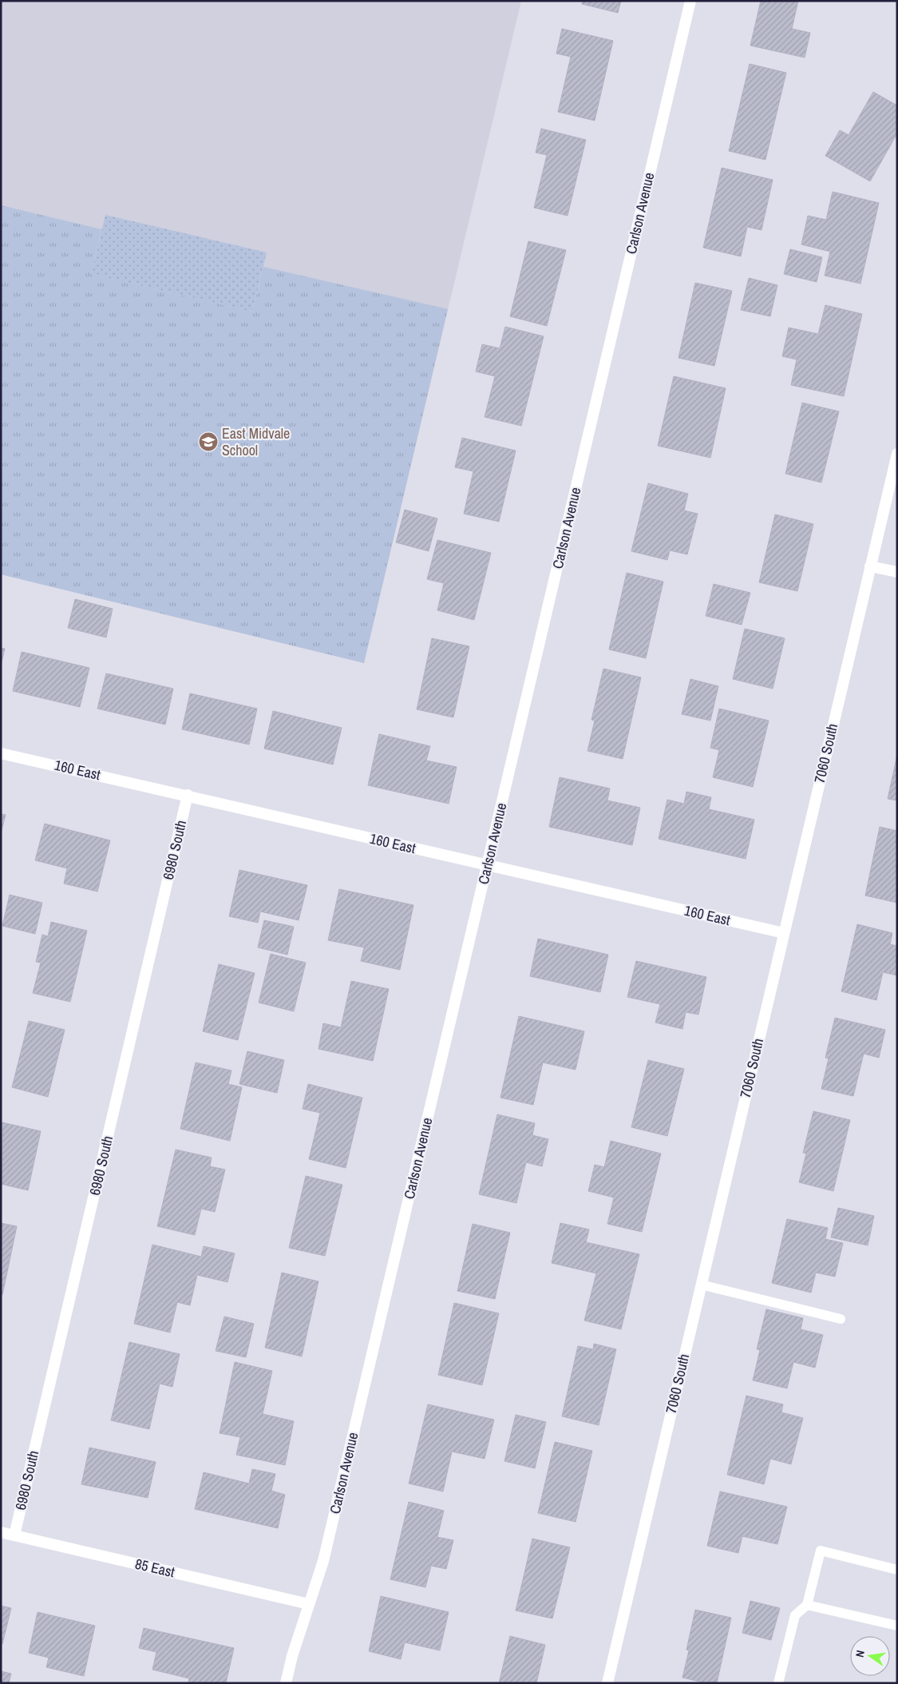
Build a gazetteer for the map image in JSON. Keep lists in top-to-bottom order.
{
  "streets": {
    "street": [
      "Carlson Avenue",
      "7060 South",
      "160 East",
      "6980 South",
      "85 East"
    ]
  },
  "crossings": [
    ["Carlson Avenue", "160 East"],
    ["Carlson Avenue", "85 East"],
    ["7060 South", "160 East"],
    ["160 East", "6980 South"],
    ["6980 South", "85 East"]
  ],
  "places": {
    "school or university": ["East Midvale School"]
  },
  "north": "left"
}
